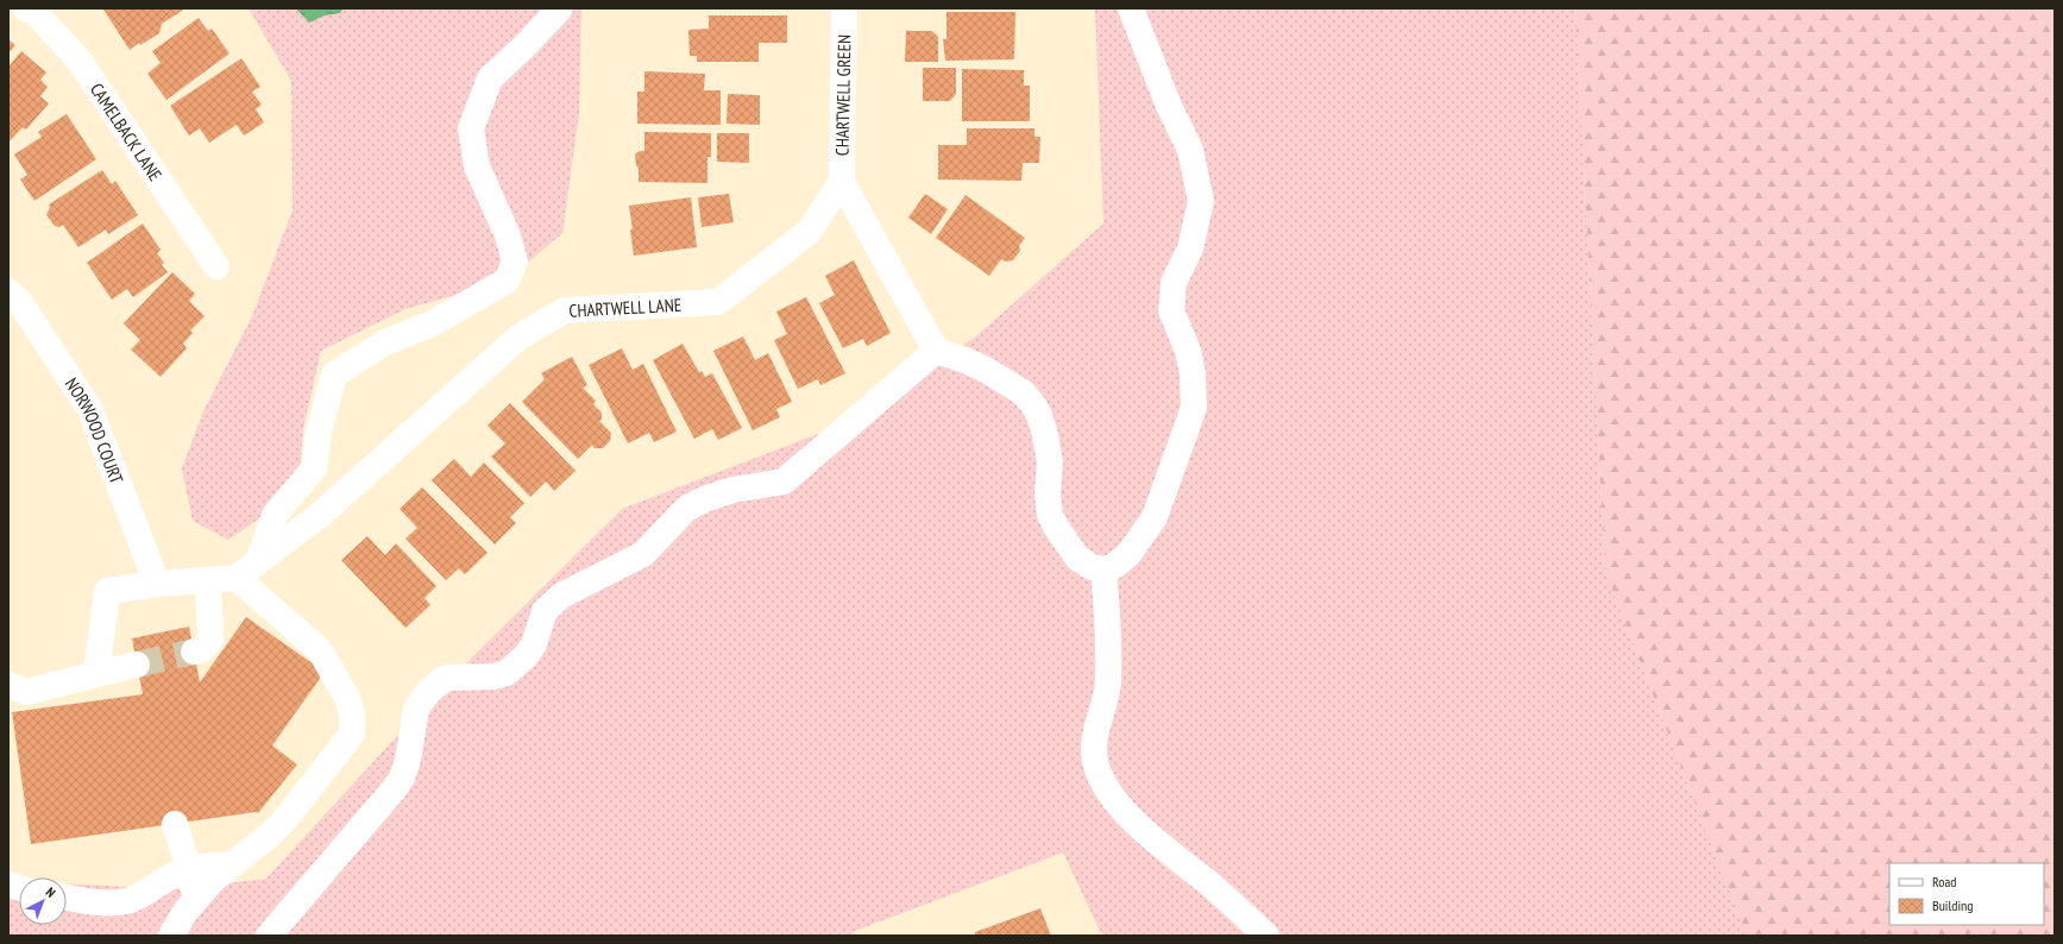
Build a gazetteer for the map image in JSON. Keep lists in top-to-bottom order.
{
  "streets": {
    "street": [
      "CHARTWELL GREEN",
      "CAMELBACK LANE",
      "CHARTWELL LANE",
      "NORWOOD COURT"
    ]
  },
  "crossings": [
    ["CHARTWELL GREEN", "CHARTWELL LANE"]
  ],
  "legend": ["Road", "Building"],
  "north": "top right"
}
